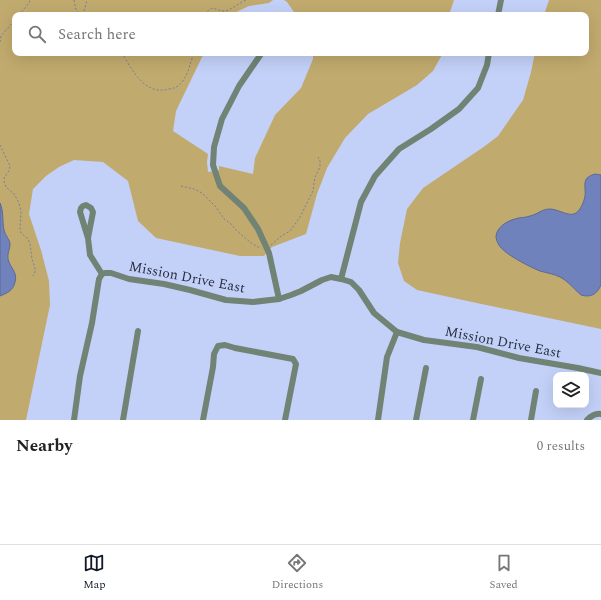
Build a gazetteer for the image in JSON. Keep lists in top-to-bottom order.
{
  "streets": {
    "street": ["Mission Drive East"]
  },
  "page": {
    "search": "Search here",
    "heading": ["Nearby", "0 results"],
    "nav": ["Map", "Directions", "Saved"]
  }
}
